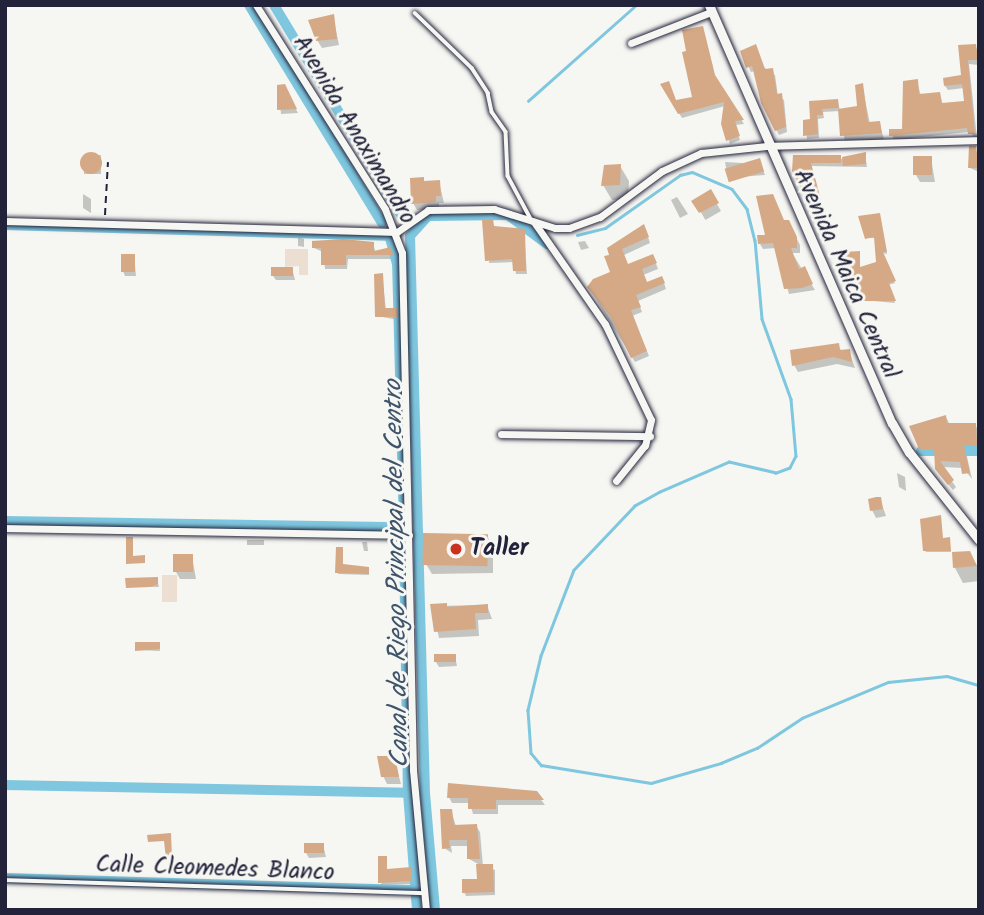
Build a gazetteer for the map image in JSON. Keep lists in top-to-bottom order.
{
  "streets": {
    "street": ["Avenida Anaximandro", "Avenida Maica Central"],
    "lane": ["Calle Cleomedes Blanco"]
  },
  "crossings": [
    ["Avenida Anaximandro", "Calle Cleomedes Blanco"]
  ],
  "water": ["Canal de Riego Principal del Centro"],
  "places": ["Taller"]
}
